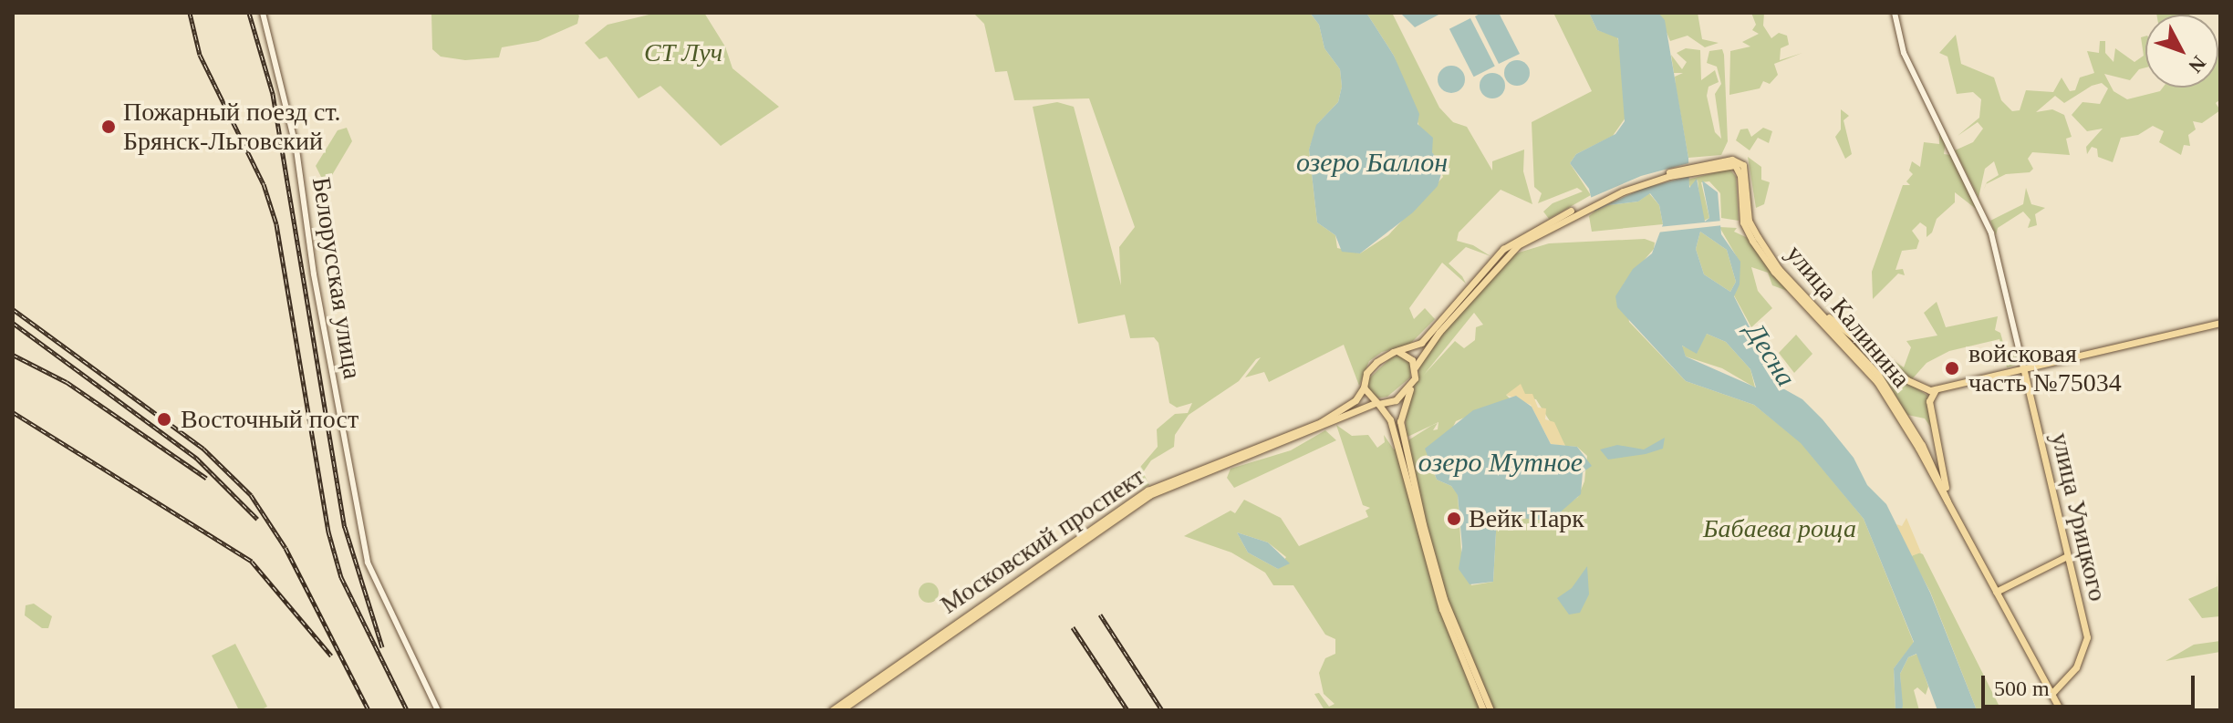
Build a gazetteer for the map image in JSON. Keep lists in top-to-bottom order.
{
  "streets": {
    "main road": [
      "Белорусская улица",
      "улица Калинина",
      "улица Урицкого",
      "Московский проспект"
    ]
  },
  "crossings": [
    ["улица Калинина", "улица Урицкого"]
  ],
  "water": ["озеро Баллон", "Десна", "озеро Мутное"],
  "parks": ["СТ Луч", "Бабаева роща"],
  "places": [
    "Пожарный поезд ст. Брянск-Льговский",
    "войсковая часть №75034",
    "Восточный пост",
    "Вейк Парк"
  ],
  "scale_bar": "500 m",
  "north": "bottom right"
}
